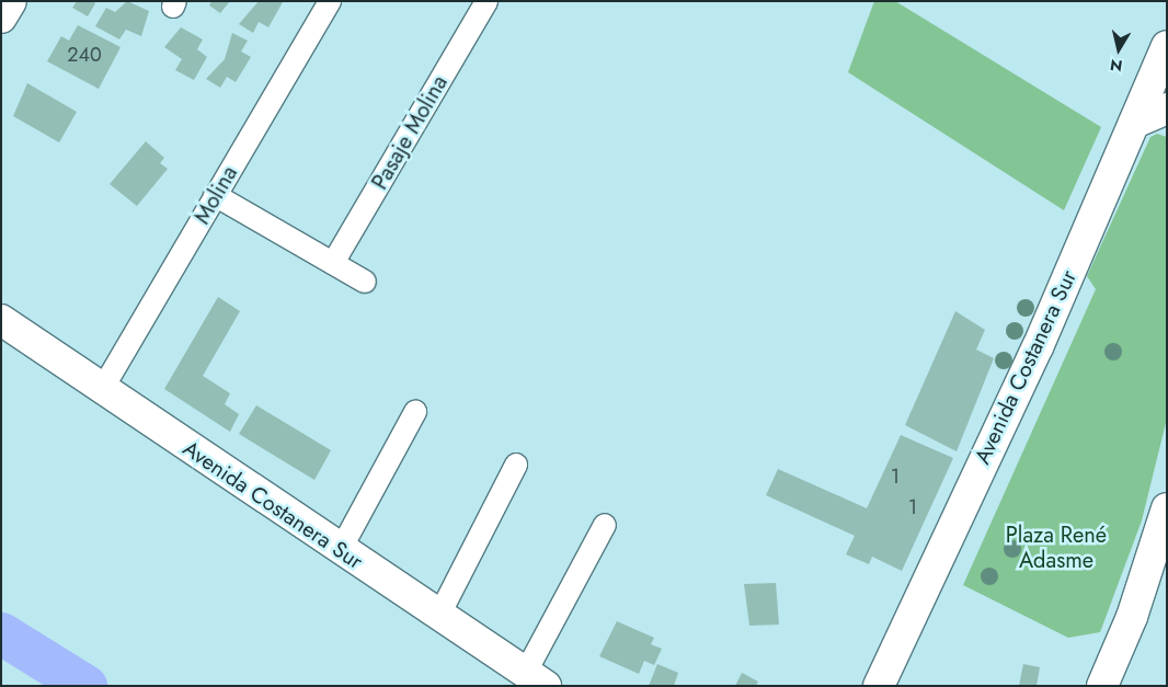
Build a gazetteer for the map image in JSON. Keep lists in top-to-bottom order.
{
  "streets": {
    "street": ["Pasaje Molina", "Molina", "Avenida Costanera Sur"]
  },
  "crossings": [
    ["Molina", "Avenida Costanera Sur"]
  ],
  "parks": ["Plaza René Adasme"],
  "house_numbers": ["240", "1", "1"],
  "north": "bottom"
}
